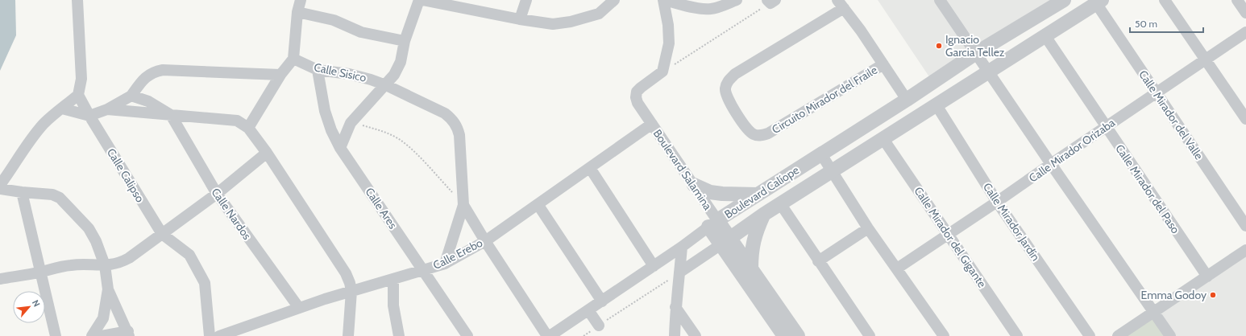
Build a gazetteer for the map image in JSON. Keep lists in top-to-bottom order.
{
  "streets": {
    "street": [
      "Calle Sisico",
      "Circuito Mirador del Fraile",
      "Calle Mirador del Valle",
      "Calle Mirador Orizaba",
      "Boulevard Salamina",
      "Calle Calipso",
      "Calle Mirador del Paso",
      "Boulevard Calíope",
      "Calle Ares",
      "Calle Nardos",
      "Calle Mirador Jardín",
      "Calle Mirador del Gigante",
      "Calle Erebo"
    ]
  },
  "crossings": [
    ["Calle Sisico", "Calle Ares"],
    ["Calle Mirador del Valle", "Calle Mirador Orizaba"],
    ["Calle Mirador del Valle", "Boulevard Calíope"],
    ["Calle Mirador Orizaba", "Calle Mirador del Paso"],
    ["Calle Mirador Orizaba", "Calle Mirador Jardín"],
    ["Calle Mirador Orizaba", "Calle Mirador del Gigante"],
    ["Boulevard Salamina", "Boulevard Calíope"],
    ["Boulevard Salamina", "Calle Erebo"],
    ["Calle Mirador del Paso", "Boulevard Calíope"],
    ["Boulevard Calíope", "Calle Mirador Jardín"],
    ["Boulevard Calíope", "Calle Mirador del Gigante"],
    ["Calle Ares", "Calle Erebo"],
    ["Calle Nardos", "Calle Erebo"]
  ],
  "places": ["Ignacio Garcia Tellez", "Emma Godoy"],
  "scale_bar": "50 m",
  "north": "top right"
}
